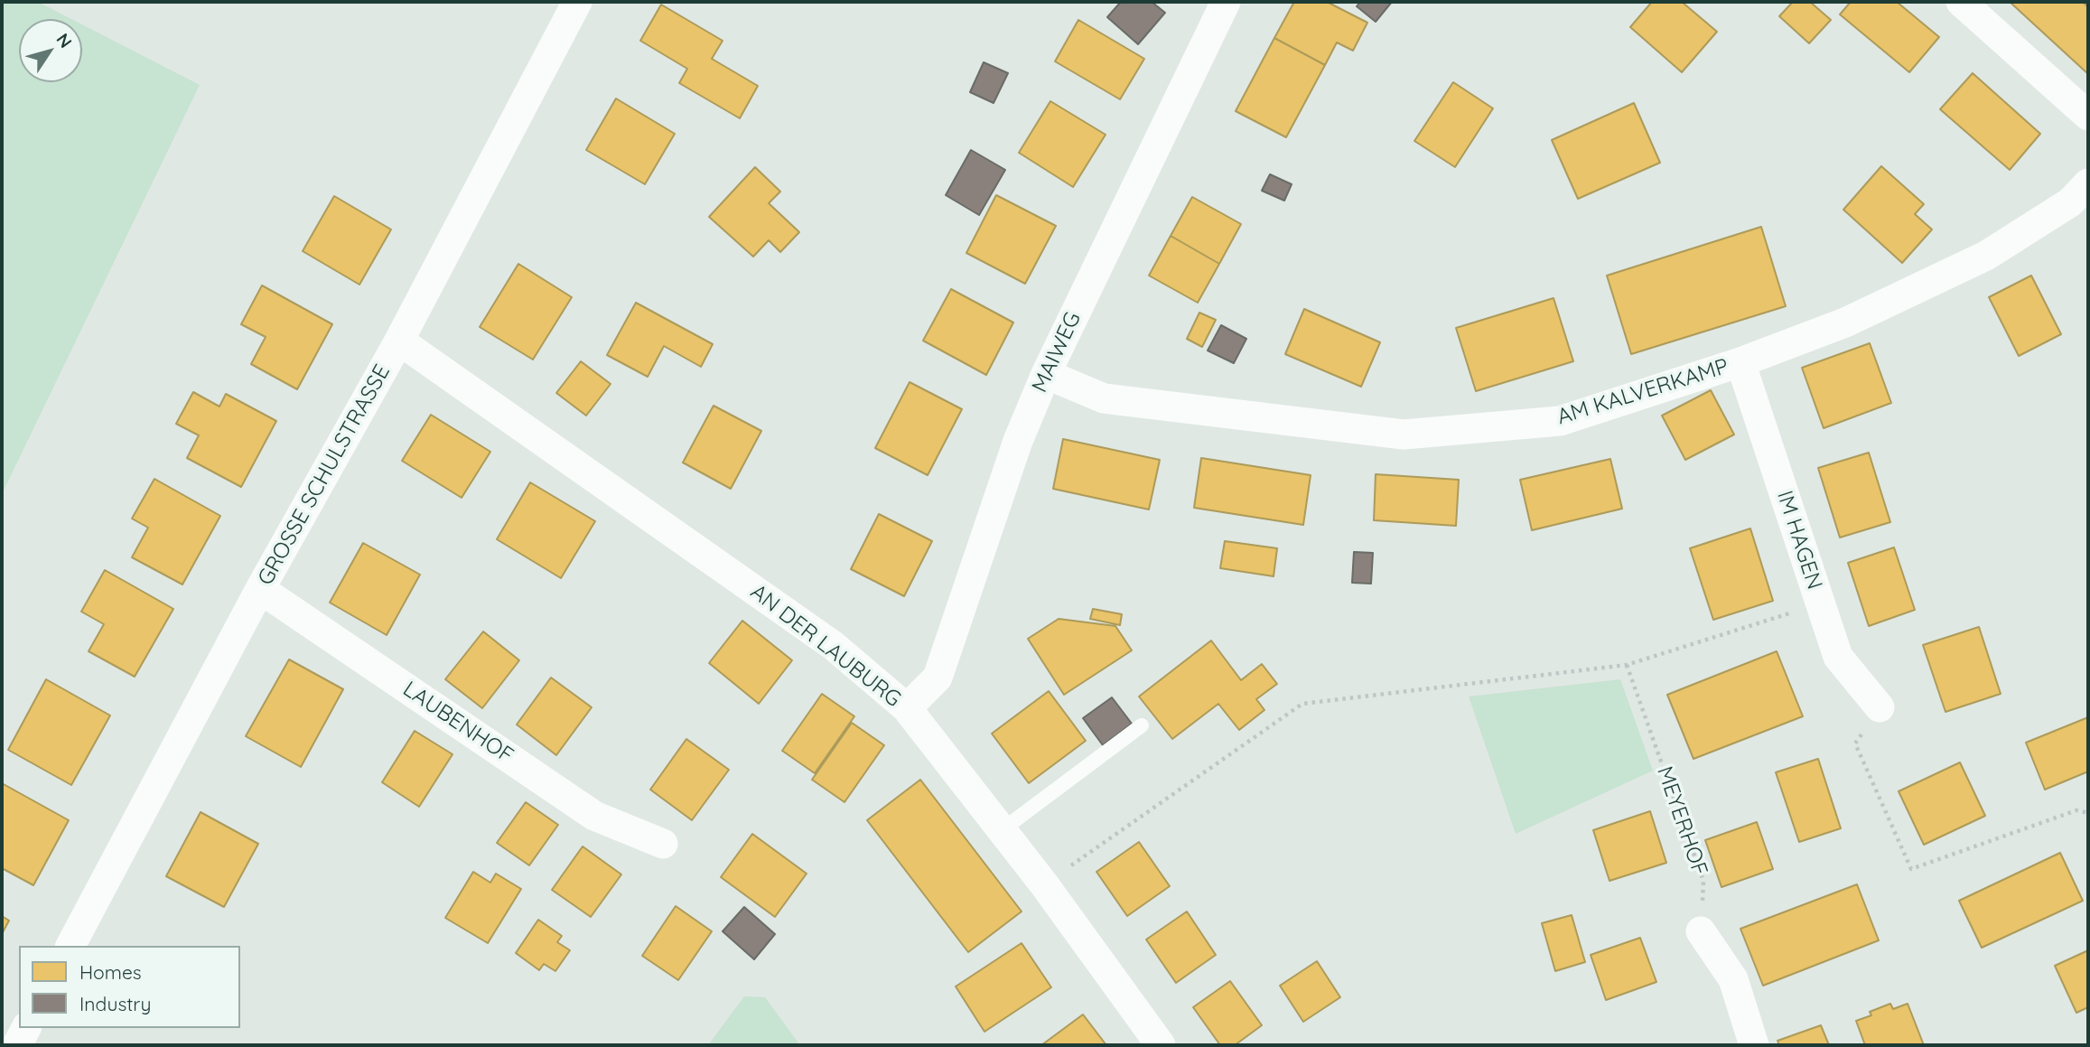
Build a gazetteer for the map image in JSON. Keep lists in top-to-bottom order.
{
  "streets": {
    "street": [
      "MAIWEG",
      "AM KALVERKAMP",
      "GROSSE SCHULSTRASSE",
      "IM HAGEN",
      "AN DER LAUBURG",
      "LAUBENHOF"
    ],
    "path": ["MEYERHOF"]
  },
  "crossings": [
    ["MAIWEG", "AM KALVERKAMP"],
    ["MAIWEG", "AN DER LAUBURG"],
    ["AM KALVERKAMP", "IM HAGEN"],
    ["GROSSE SCHULSTRASSE", "AN DER LAUBURG"],
    ["GROSSE SCHULSTRASSE", "LAUBENHOF"]
  ],
  "legend": ["Homes", "Industry"],
  "north": "top right"
}
